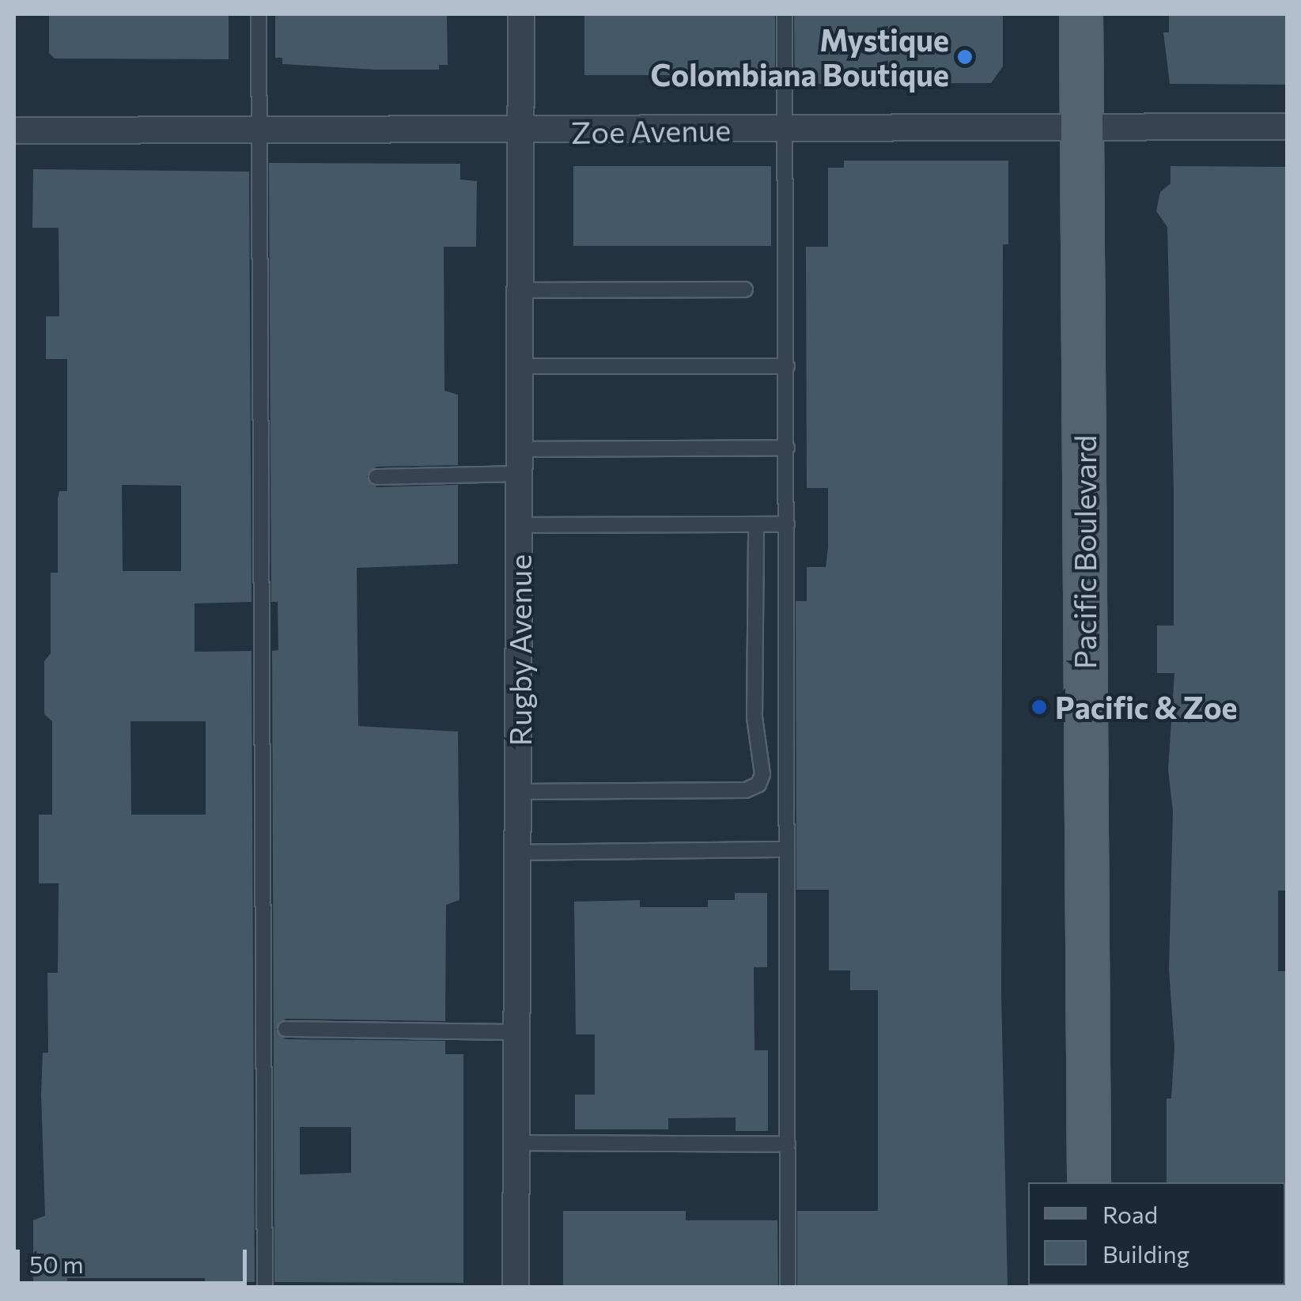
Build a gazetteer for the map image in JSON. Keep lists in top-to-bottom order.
{
  "streets": {
    "main road": ["Pacific Boulevard"],
    "street": ["Zoe Avenue", "Rugby Avenue"]
  },
  "crossings": [
    ["Zoe Avenue", "Pacific Boulevard"],
    ["Zoe Avenue", "Rugby Avenue"]
  ],
  "places": ["Mystique Colombiana Boutique", "Pacific & Zoe"],
  "legend": ["Road", "Building"],
  "scale_bar": "50 m"
}
